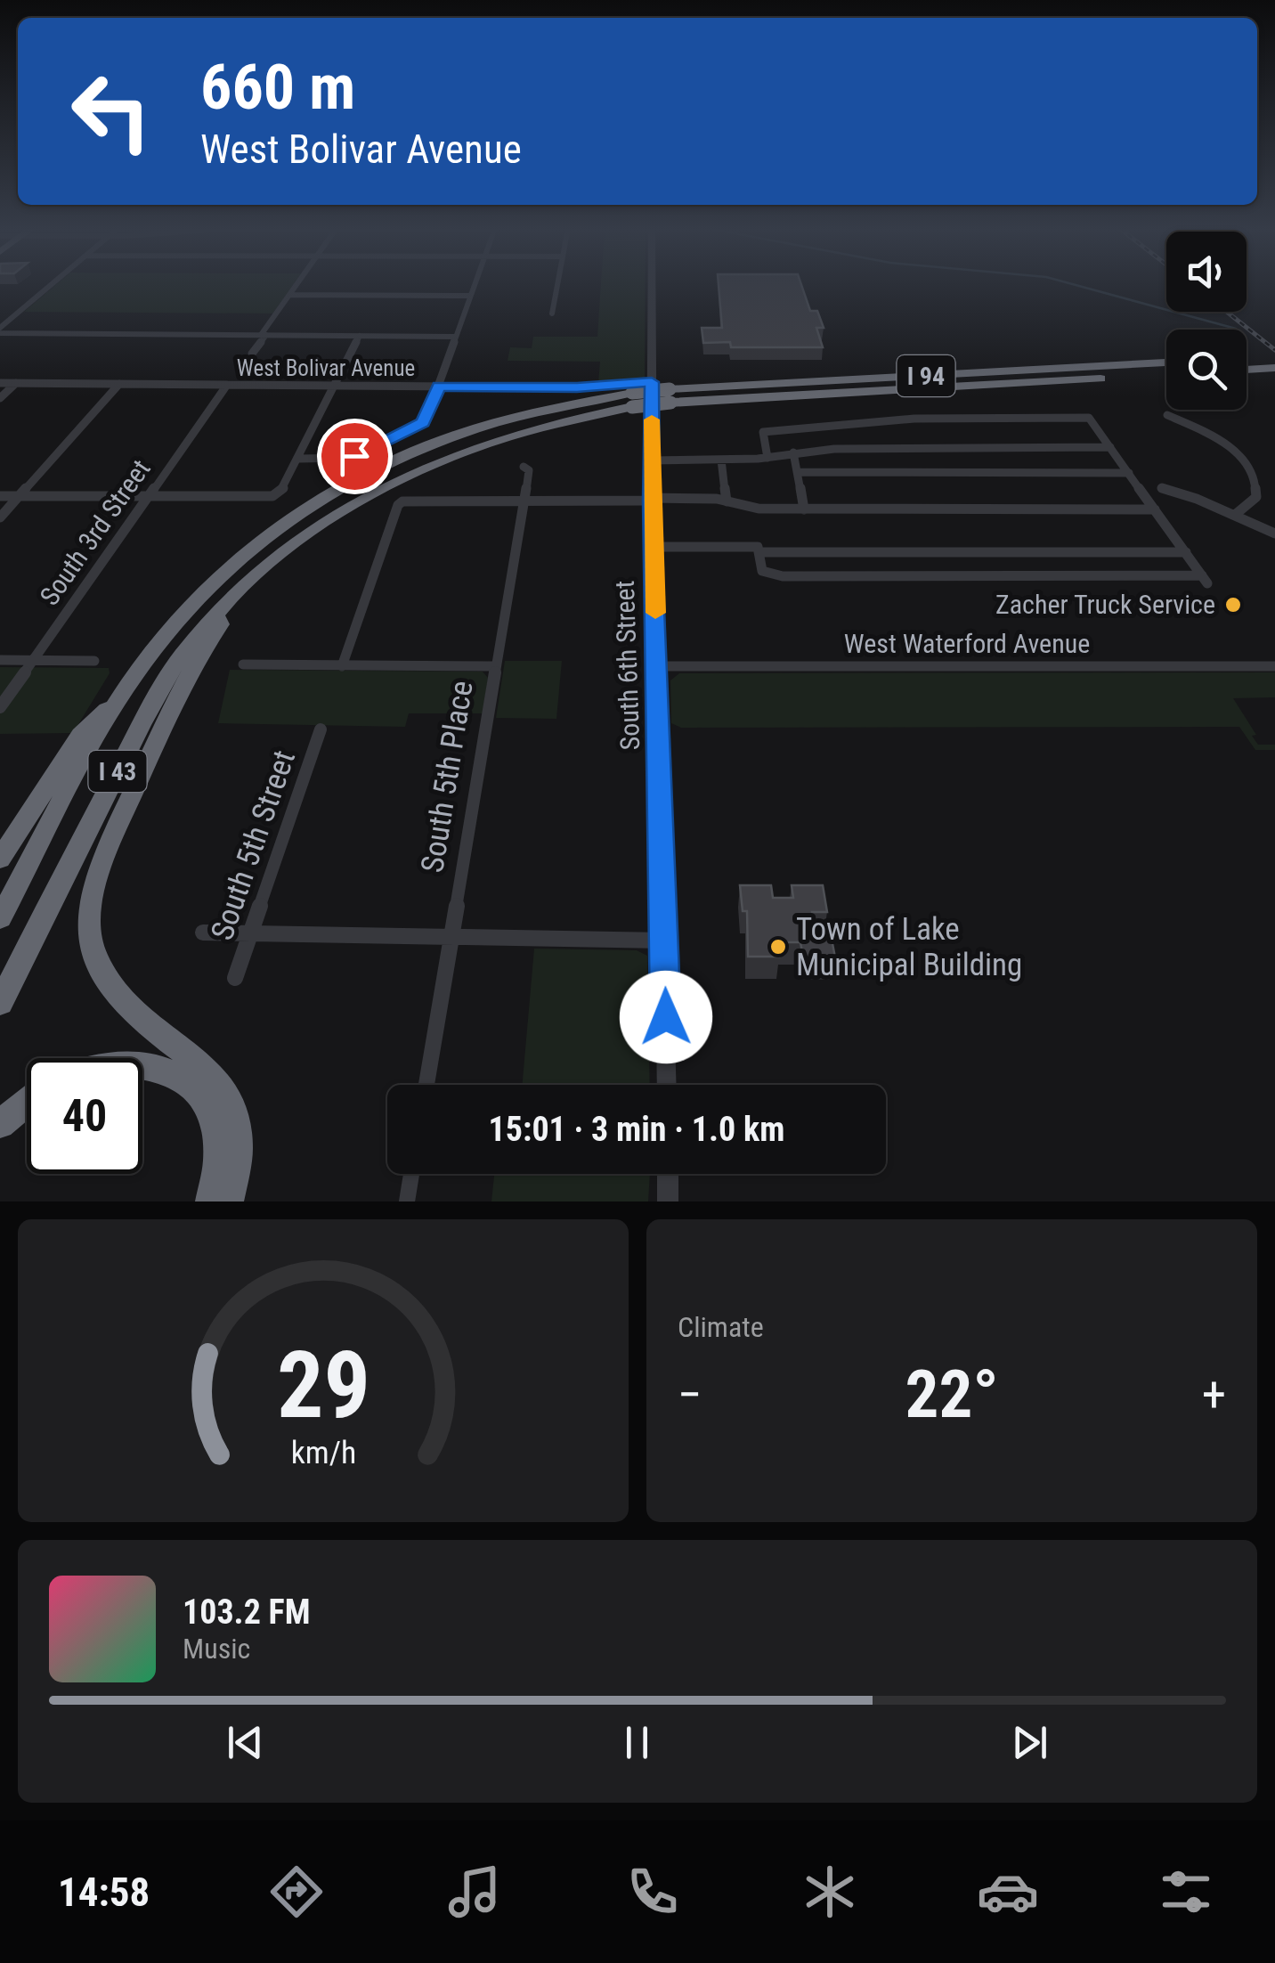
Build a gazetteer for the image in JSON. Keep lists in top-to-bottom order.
{
  "streets": {
    "highway": ["I 94", "I 43"],
    "street": [
      "West Bolivar Avenue",
      "South 3rd Street",
      "West Waterford Avenue",
      "South 6th Street",
      "South 5th Place",
      "South 5th Street"
    ]
  },
  "crossings": [
    ["West Bolivar Avenue", "South 3rd Street"],
    ["West Bolivar Avenue", "South 6th Street"],
    ["I 94", "I 43"],
    ["West Waterford Avenue", "South 6th Street"]
  ],
  "places": ["Zacher Truck Service", "Town of Lake Municipal Building"],
  "page": {
    "turn": ["660 m", "West Bolivar Avenue"],
    "limit": "40",
    "trip": "15:01 · 3 min · 1.0 km",
    "tile": "Climate",
    "heat": ["−", "22°", "+"],
    "song": ["103.2 FM", "Music"],
    "tabs": "14:58",
    "gauge": ["29", "km/h"]
  }
}
